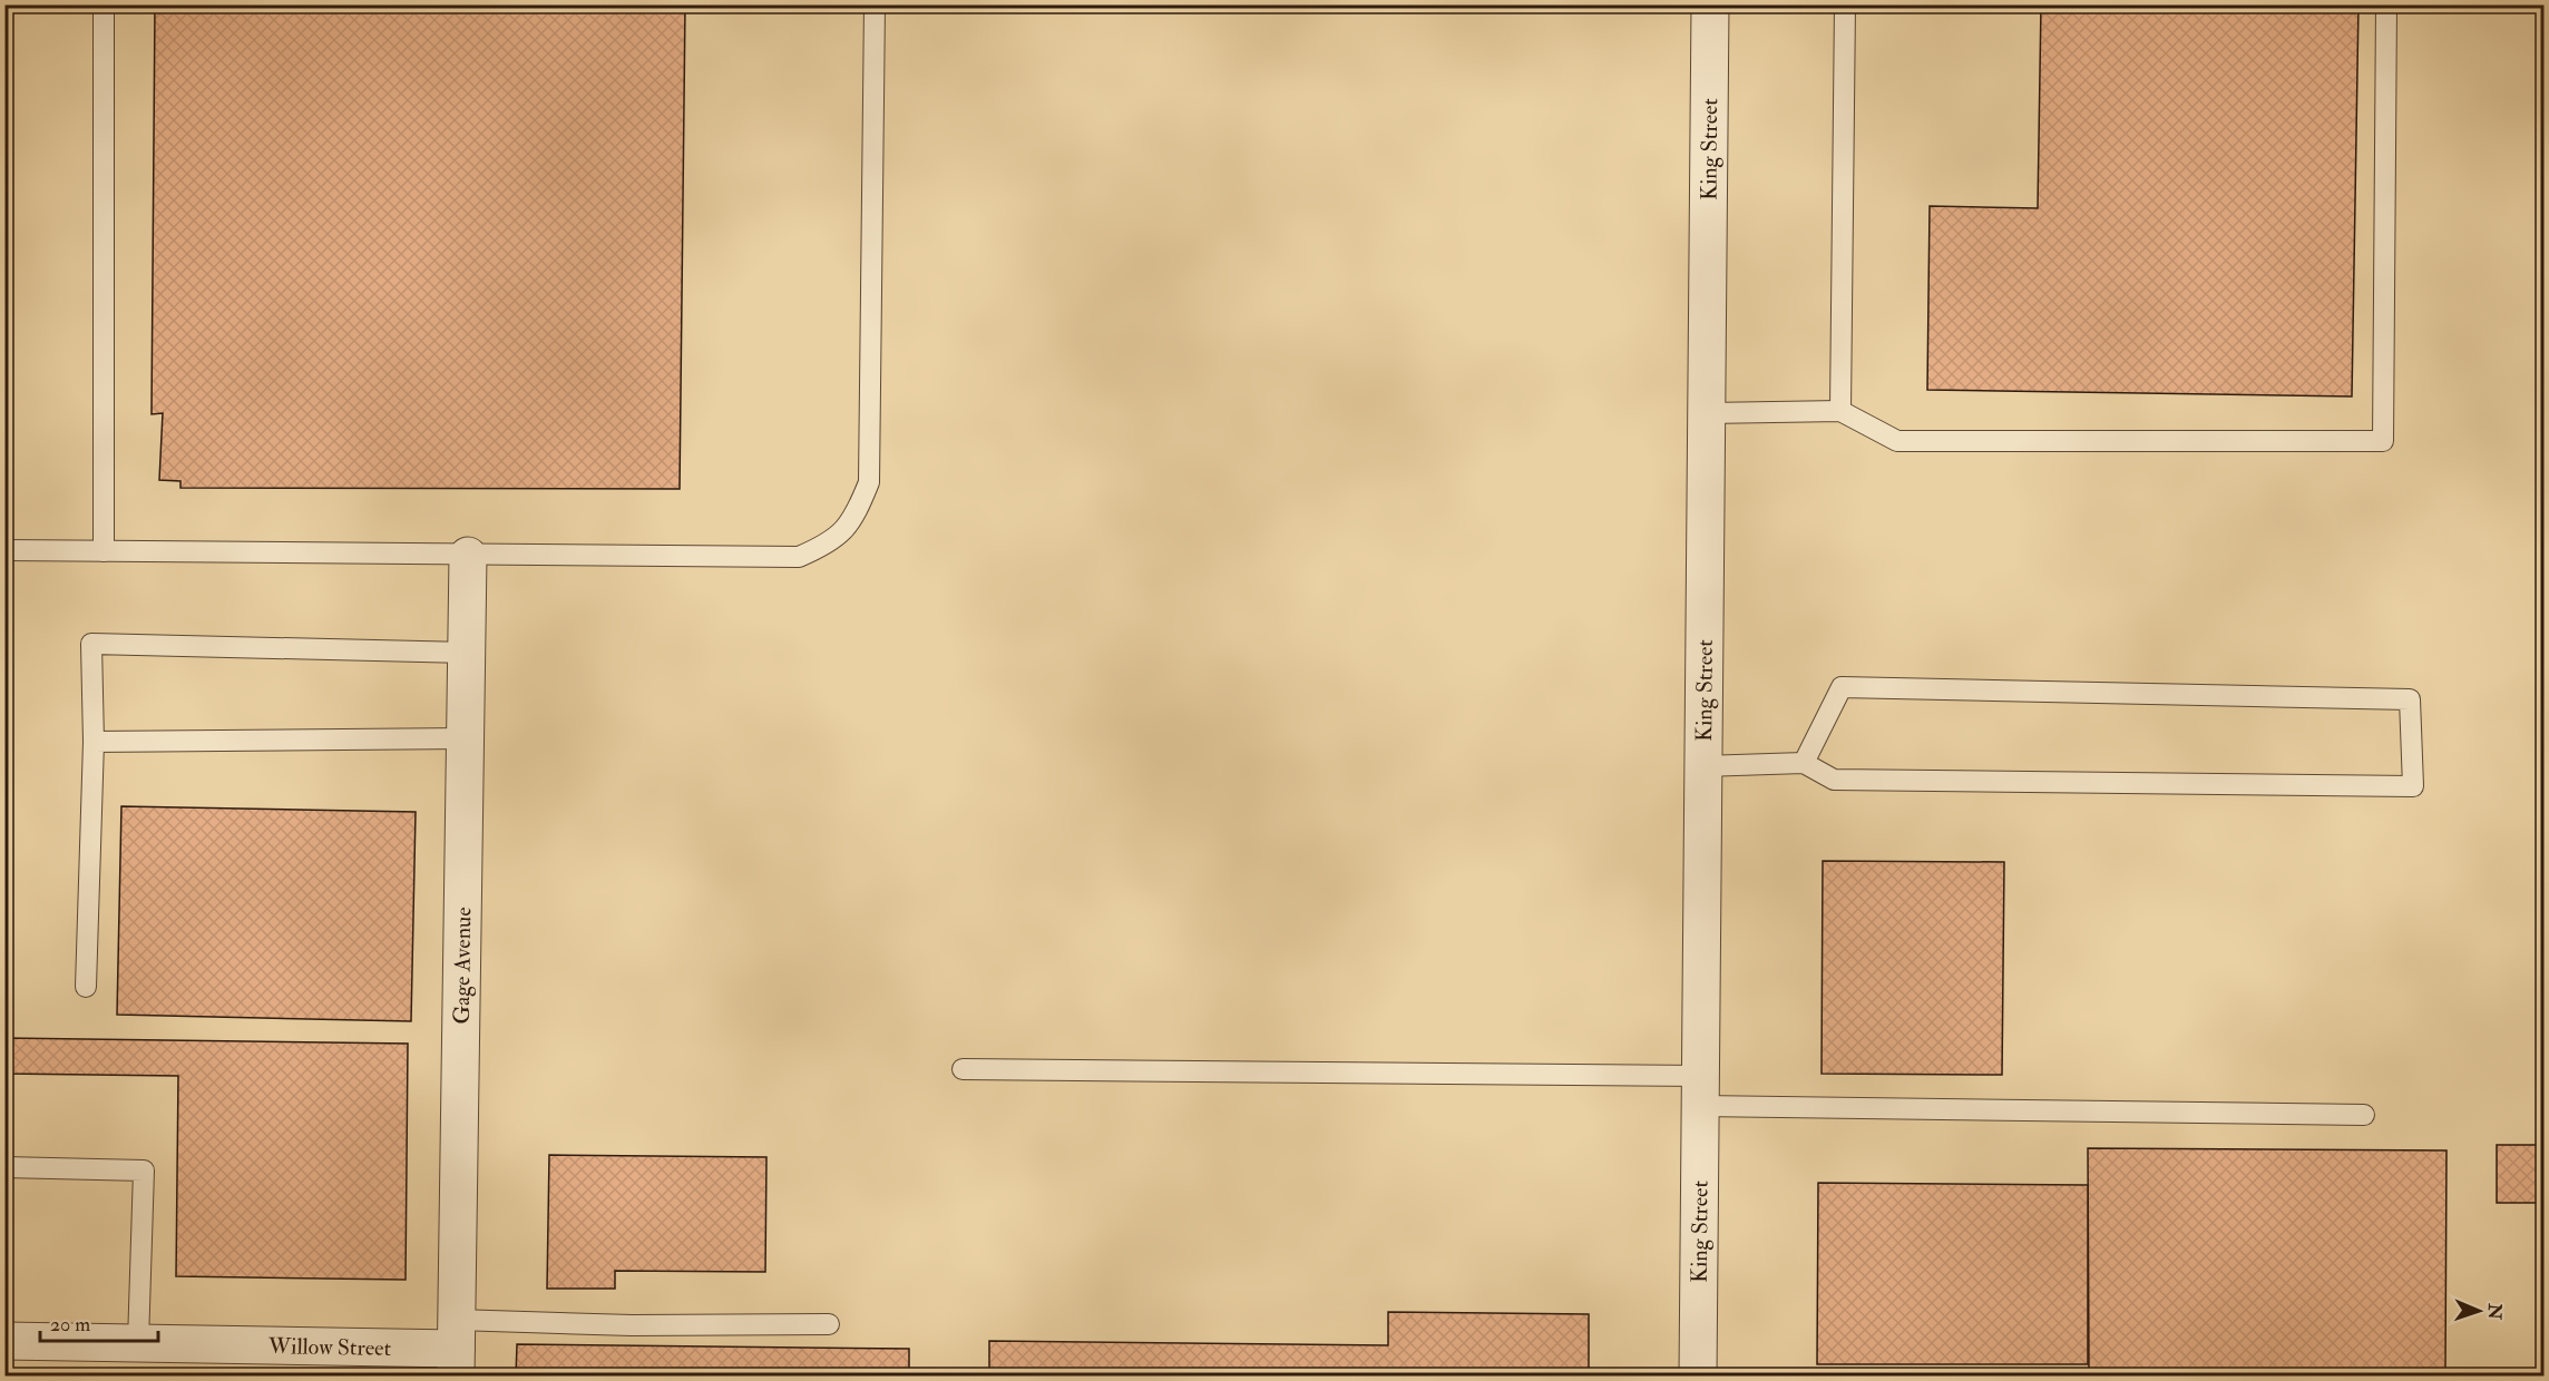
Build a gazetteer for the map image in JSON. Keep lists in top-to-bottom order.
{
  "streets": {
    "street": ["King Street", "Gage Avenue", "Willow Street"]
  },
  "crossings": [
    ["Gage Avenue", "Willow Street"]
  ],
  "scale_bar": "20 m",
  "north": "right"
}
